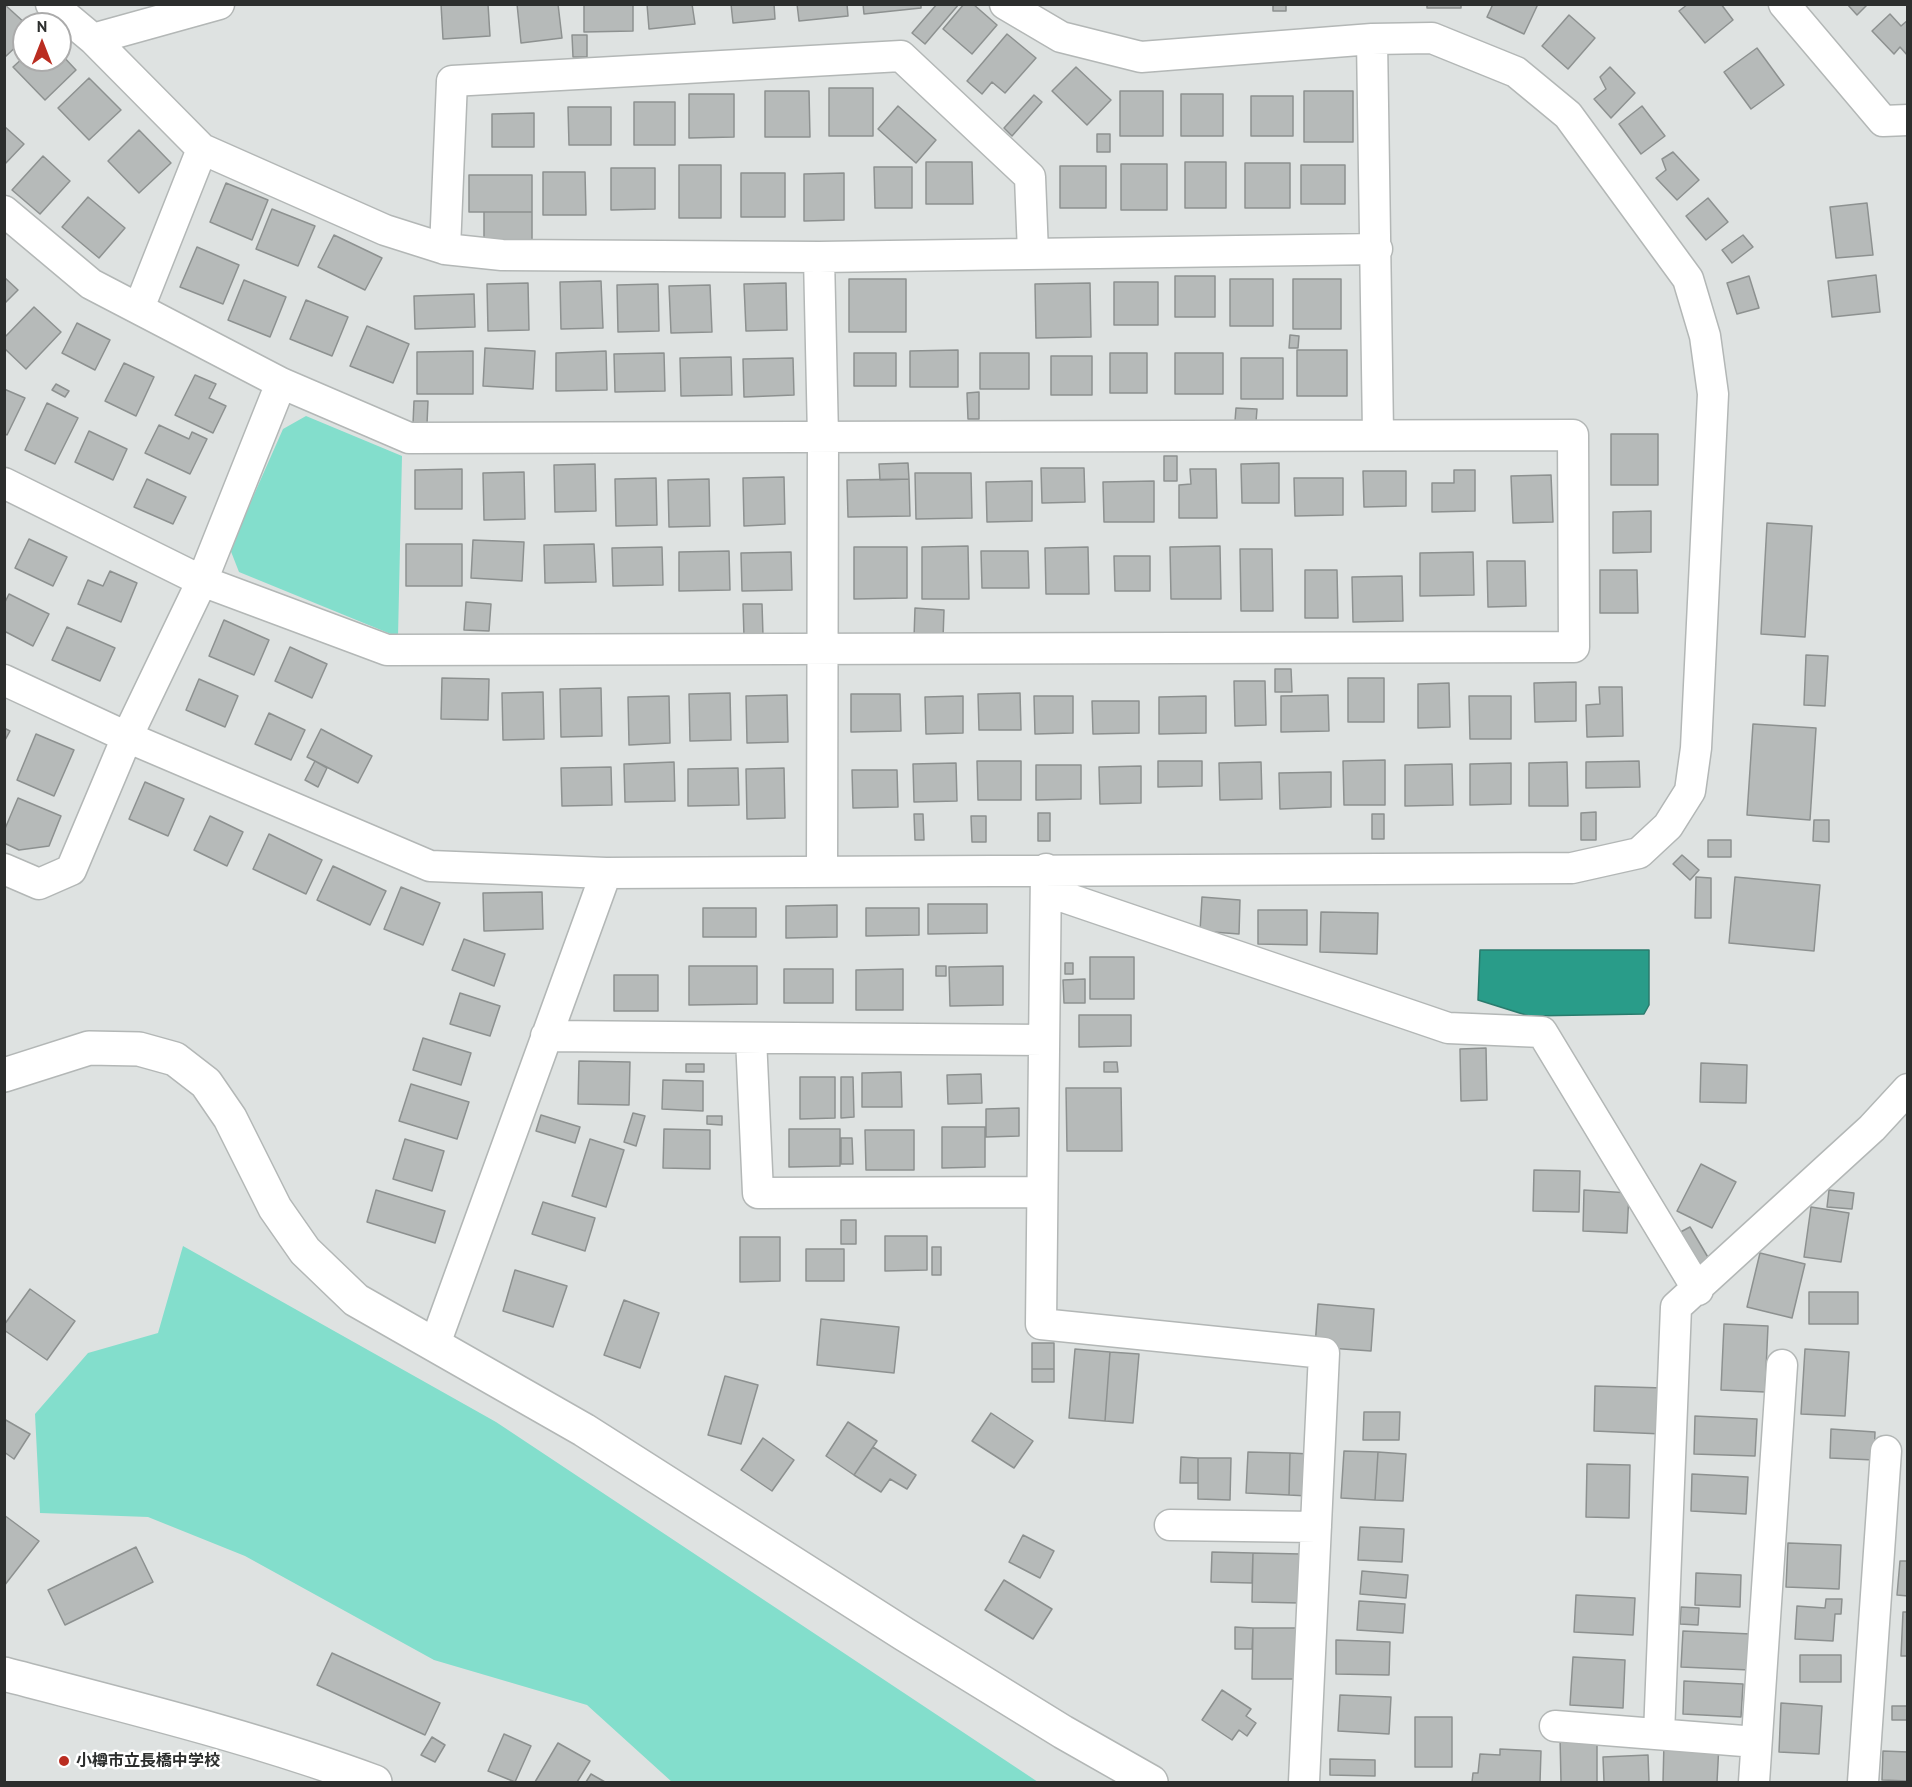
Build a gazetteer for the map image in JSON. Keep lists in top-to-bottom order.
{
  "places": ["小樽市立長橋中学校"],
  "north": "top"
}
